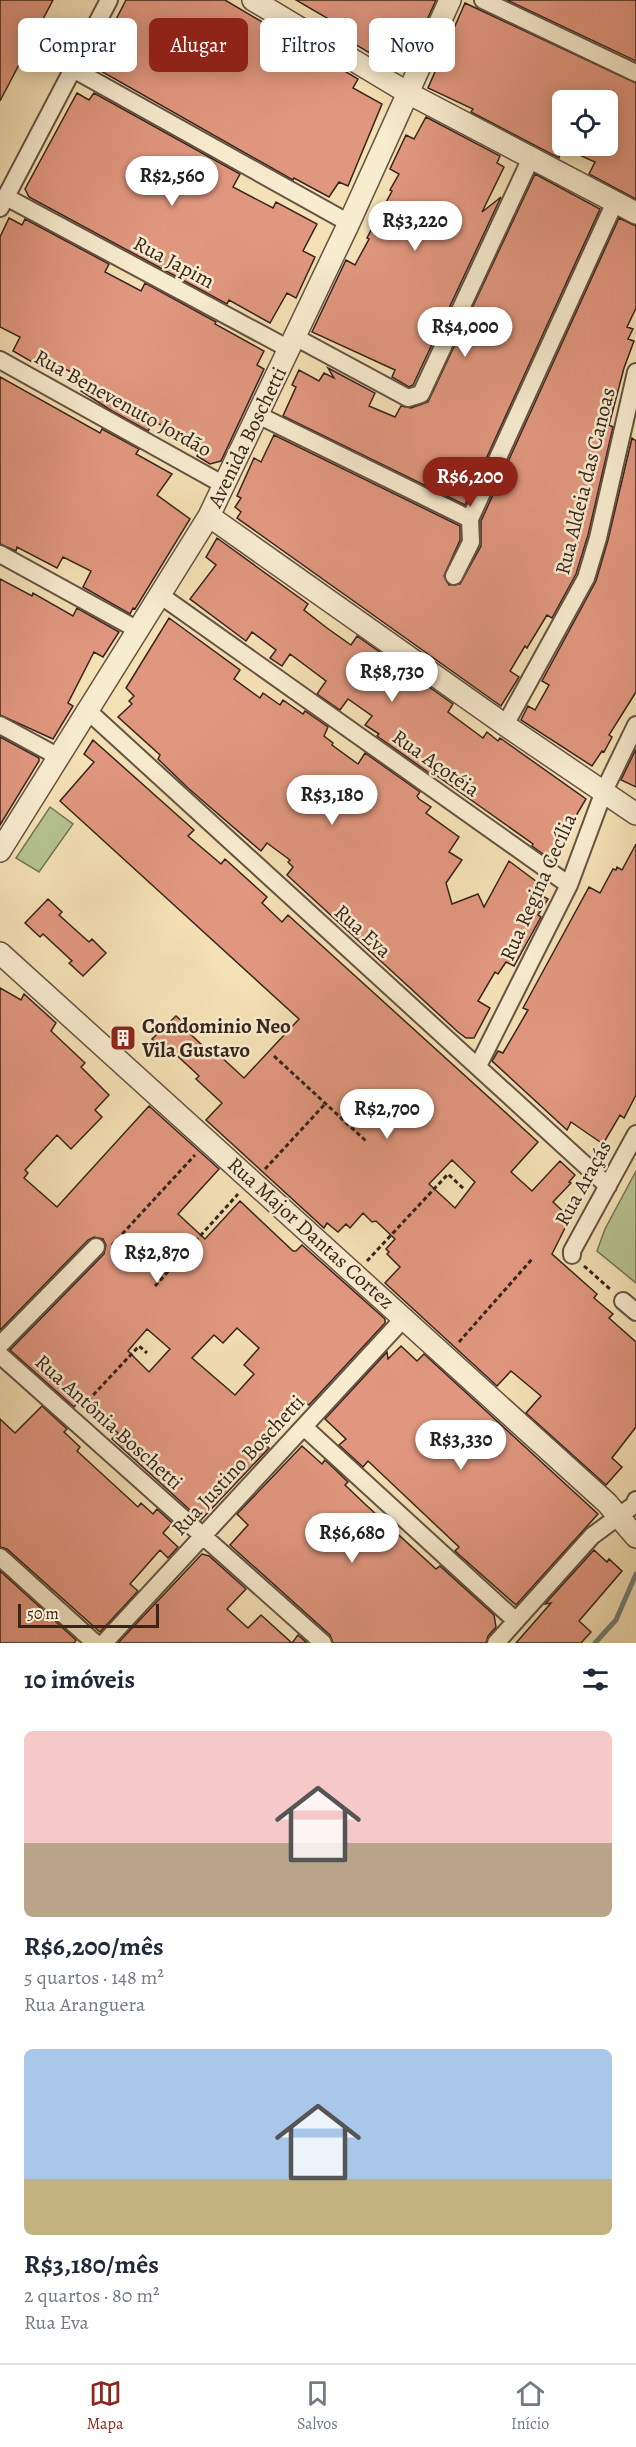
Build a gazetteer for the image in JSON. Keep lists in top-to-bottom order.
{
  "streets": {
    "street": [
      "Rua Japim",
      "Rua Benevenuto Jordão",
      "Avenida Boschetti",
      "Rua Aldeia das Canoas",
      "Rua Açotéia",
      "Rua Regina Cecília",
      "Rua Eva",
      "Rua Araçás",
      "Rua Major Dantas Cortez",
      "Rua Antônia Boschetti",
      "Rua Justino Boschetti"
    ]
  },
  "crossings": [
    ["Rua Japim", "Avenida Boschetti"],
    ["Rua Benevenuto Jordão", "Avenida Boschetti"],
    ["Avenida Boschetti", "Rua Açotéia"],
    ["Avenida Boschetti", "Rua Eva"],
    ["Rua Açotéia", "Rua Regina Cecília"],
    ["Rua Regina Cecília", "Rua Eva"],
    ["Rua Eva", "Rua Araçás"],
    ["Rua Major Dantas Cortez", "Rua Justino Boschetti"],
    ["Rua Antônia Boschetti", "Rua Justino Boschetti"]
  ],
  "places": {
    "building": ["Condominio Neo Vila Gustavo"]
  },
  "scale_bar": "50 m",
  "page": {
    "chip": [
      "Comprar",
      "Alugar",
      "Filtros",
      "Novo"
    ],
    "price": [
      "R$2,560",
      "R$3,220",
      "R$4,000",
      "R$6,200",
      "R$8,730",
      "R$3,180",
      "R$2,700",
      "R$2,870",
      "R$3,330",
      "R$6,680"
    ],
    "scale": "50 m",
    "heading": "10 imóveis",
    "list": [
      {
        "name": "R$6,200/mês",
        "note": "5 quartos · 148 m² · Rua Aranguera"
      },
      {
        "name": "R$3,180/mês",
        "note": "2 quartos · 80 m² · Rua Eva"
      }
    ],
    "tabs": ["Mapa", "Salvos", "Início"]
  }
}
